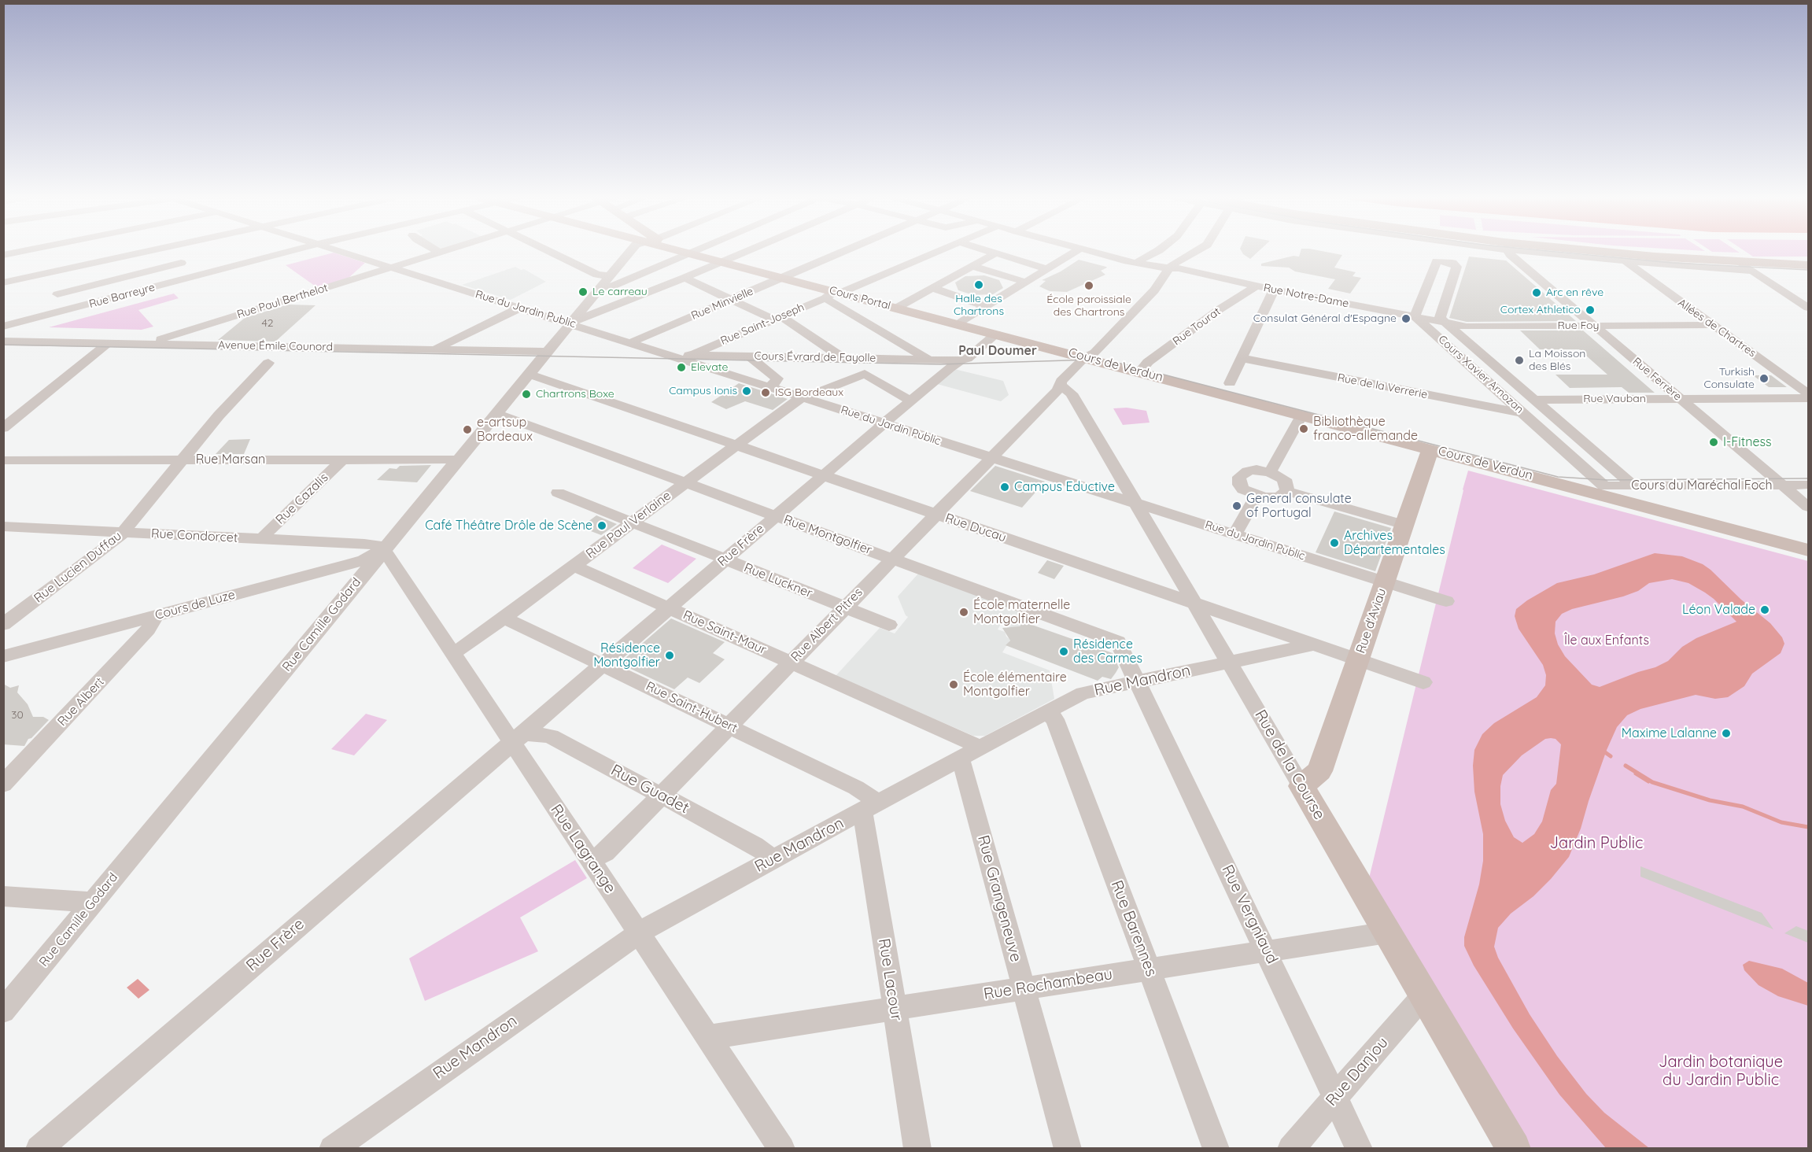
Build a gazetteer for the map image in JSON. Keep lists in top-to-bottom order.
{
  "streets": {
    "main road": [
      "Cours Portal",
      "Cours de Verdun",
      "Rue d'Aviau",
      "Rue de la Course"
    ],
    "street": [
      "Rue Barreyre",
      "Rue Notre-Dame",
      "Rue Paul Berthelot",
      "Rue Minvielle",
      "Rue du Jardin Public",
      "Rue Saint-Joseph",
      "Rue Foy",
      "Rue Tourat",
      "Allées de Chartres",
      "Avenue Émile Counord",
      "Cours Évrard de Fayolle",
      "Cours Xavier Arnozan",
      "Rue Ferrère",
      "Rue de la Verrerie",
      "Rue Vauban",
      "Rue Marsan",
      "Cours du Maréchal Foch",
      "Rue Cazalis",
      "Rue Paul Verlaine",
      "Rue Ducau",
      "Rue Montgolfier",
      "Rue Condorcet",
      "Rue Frère",
      "Rue Lucien Duffau",
      "Rue Luckner",
      "Cours de Luze",
      "Rue Camille Godard",
      "Rue Albert Pitres",
      "Rue Saint-Maur",
      "Rue Mandron",
      "Rue Albert",
      "Rue Saint-Hubert",
      "Rue Guadet",
      "Rue Lagrange",
      "Rue Grangeneuve",
      "Rue Vergniaud",
      "Rue Barennes",
      "Rue Lacour",
      "Rue Rochambeau",
      "Rue Danjou"
    ]
  },
  "crossings": [
    ["Rue Notre-Dame", "Rue Foy"],
    ["Rue Notre-Dame", "Rue Tourat"],
    ["Rue Notre-Dame", "Cours Xavier Arnozan"],
    ["Rue Notre-Dame", "Rue Albert Pitres"],
    ["Cours Portal", "Rue Minvielle"],
    ["Cours Portal", "Rue Saint-Joseph"],
    ["Cours Portal", "Cours de Verdun"],
    ["Cours Portal", "Rue Frère"],
    ["Rue Paul Berthelot", "Rue du Jardin Public"],
    ["Rue Paul Berthelot", "Avenue Émile Counord"],
    ["Rue Minvielle", "Rue du Jardin Public"],
    ["Rue du Jardin Public", "Cours Évrard de Fayolle"],
    ["Rue du Jardin Public", "Rue Paul Verlaine"],
    ["Rue du Jardin Public", "Rue Frère"],
    ["Rue du Jardin Public", "Rue d'Aviau"],
    ["Rue du Jardin Public", "Rue Camille Godard"],
    ["Rue du Jardin Public", "Rue Albert Pitres"],
    ["Rue du Jardin Public", "Rue de la Course"],
    ["Rue Saint-Joseph", "Cours Évrard de Fayolle"],
    ["Rue Foy", "Allées de Chartres"],
    ["Rue Foy", "Cours Xavier Arnozan"],
    ["Rue Foy", "Rue Ferrère"],
    ["Rue Tourat", "Cours de Verdun"],
    ["Avenue Émile Counord", "Rue Camille Godard"],
    ["Cours Évrard de Fayolle", "Rue Frère"],
    ["Cours de Verdun", "Cours Xavier Arnozan"],
    ["Cours de Verdun", "Cours du Maréchal Foch"],
    ["Cours de Verdun", "Rue Frère"],
    ["Cours de Verdun", "Rue d'Aviau"],
    ["Cours de Verdun", "Rue Albert Pitres"],
    ["Cours Xavier Arnozan", "Rue de la Verrerie"],
    ["Cours Xavier Arnozan", "Rue Vauban"],
    ["Cours Xavier Arnozan", "Cours du Maréchal Foch"],
    ["Rue Ferrère", "Rue Vauban"],
    ["Rue Ferrère", "Cours du Maréchal Foch"],
    ["Rue Marsan", "Rue Cazalis"],
    ["Rue Marsan", "Rue Lucien Duffau"],
    ["Rue Marsan", "Rue Camille Godard"],
    ["Rue Cazalis", "Rue Condorcet"],
    ["Rue Paul Verlaine", "Rue Ducau"],
    ["Rue Paul Verlaine", "Rue Montgolfier"],
    ["Rue Paul Verlaine", "Rue Frère"],
    ["Rue Paul Verlaine", "Rue Luckner"],
    ["Rue Paul Verlaine", "Rue Saint-Maur"],
    ["Rue Paul Verlaine", "Rue Saint-Hubert"],
    ["Rue Paul Verlaine", "Rue Lagrange"],
    ["Rue Ducau", "Rue Frère"],
    ["Rue Ducau", "Rue d'Aviau"],
    ["Rue Ducau", "Rue Camille Godard"],
    ["Rue Ducau", "Rue Albert Pitres"],
    ["Rue Ducau", "Rue Mandron"],
    ["Rue Ducau", "Rue de la Course"],
    ["Rue Montgolfier", "Rue Frère"],
    ["Rue Montgolfier", "Rue Camille Godard"],
    ["Rue Montgolfier", "Rue Albert Pitres"],
    ["Rue Montgolfier", "Rue Mandron"],
    ["Rue Montgolfier", "Rue Vergniaud"],
    ["Rue Condorcet", "Rue Lucien Duffau"],
    ["Rue Condorcet", "Cours de Luze"],
    ["Rue Condorcet", "Rue Camille Godard"],
    ["Rue Condorcet", "Rue Lagrange"],
    ["Rue Frère", "Rue Luckner"],
    ["Rue Frère", "Rue Saint-Maur"],
    ["Rue Frère", "Rue Saint-Hubert"],
    ["Rue Frère", "Rue Guadet"],
    ["Rue Frère", "Rue Lagrange"],
    ["Rue Luckner", "Rue Albert Pitres"],
    ["Cours de Luze", "Rue Camille Godard"],
    ["Cours de Luze", "Rue Albert"],
    ["Cours de Luze", "Rue Lagrange"],
    ["Rue d'Aviau", "Rue de la Course"],
    ["Rue Camille Godard", "Rue Lagrange"],
    ["Rue Albert Pitres", "Rue Saint-Maur"],
    ["Rue Albert Pitres", "Rue Saint-Hubert"],
    ["Rue Albert Pitres", "Rue de la Course"],
    ["Rue Albert Pitres", "Rue Guadet"],
    ["Rue Albert Pitres", "Rue Lagrange"],
    ["Rue Saint-Maur", "Rue Mandron"],
    ["Rue Saint-Maur", "Rue Grangeneuve"],
    ["Rue Mandron", "Rue Saint-Hubert"],
    ["Rue Mandron", "Rue de la Course"],
    ["Rue Mandron", "Rue Guadet"],
    ["Rue Mandron", "Rue Lagrange"],
    ["Rue Mandron", "Rue Grangeneuve"],
    ["Rue Mandron", "Rue Vergniaud"],
    ["Rue Mandron", "Rue Barennes"],
    ["Rue Mandron", "Rue Lacour"],
    ["Rue Saint-Hubert", "Rue Lacour"],
    ["Rue de la Course", "Rue Rochambeau"],
    ["Rue de la Course", "Rue Danjou"],
    ["Rue Guadet", "Rue Lagrange"],
    ["Rue Lagrange", "Rue Rochambeau"],
    ["Rue Grangeneuve", "Rue Rochambeau"],
    ["Rue Vergniaud", "Rue Rochambeau"],
    ["Rue Vergniaud", "Rue Danjou"],
    ["Rue Barennes", "Rue Rochambeau"],
    ["Rue Lacour", "Rue Rochambeau"]
  ],
  "districts": ["Paul Doumer"],
  "parks": ["Île aux Enfants", "Jardin Public", "Jardin botanique du Jardin Public"],
  "places": [
    "Halle des Chartrons",
    "École paroissiale des Chartrons",
    "Le carreau",
    "Arc en rêve",
    "Cortex Athletico",
    "Consulat Général d'Espagne",
    "La Moisson des Blés",
    "Elevate",
    "Turkish Consulate",
    "Campus Ionis",
    "ISG Bordeaux",
    "Chartrons Boxe",
    "Bibliothèque franco-allemande",
    "e-artsup Bordeaux",
    "I-Fitness",
    "Campus Eductive",
    "General consulate of Portugal",
    "Café Théâtre Drôle de Scène",
    "Archives Départementales",
    "Léon Valade",
    "École maternelle Montgolfier",
    "Résidence des Carmes",
    "Résidence Montgolfier",
    "École élémentaire Montgolfier",
    "Maxime Lalanne"
  ],
  "house_numbers": ["42", "30"]
}
